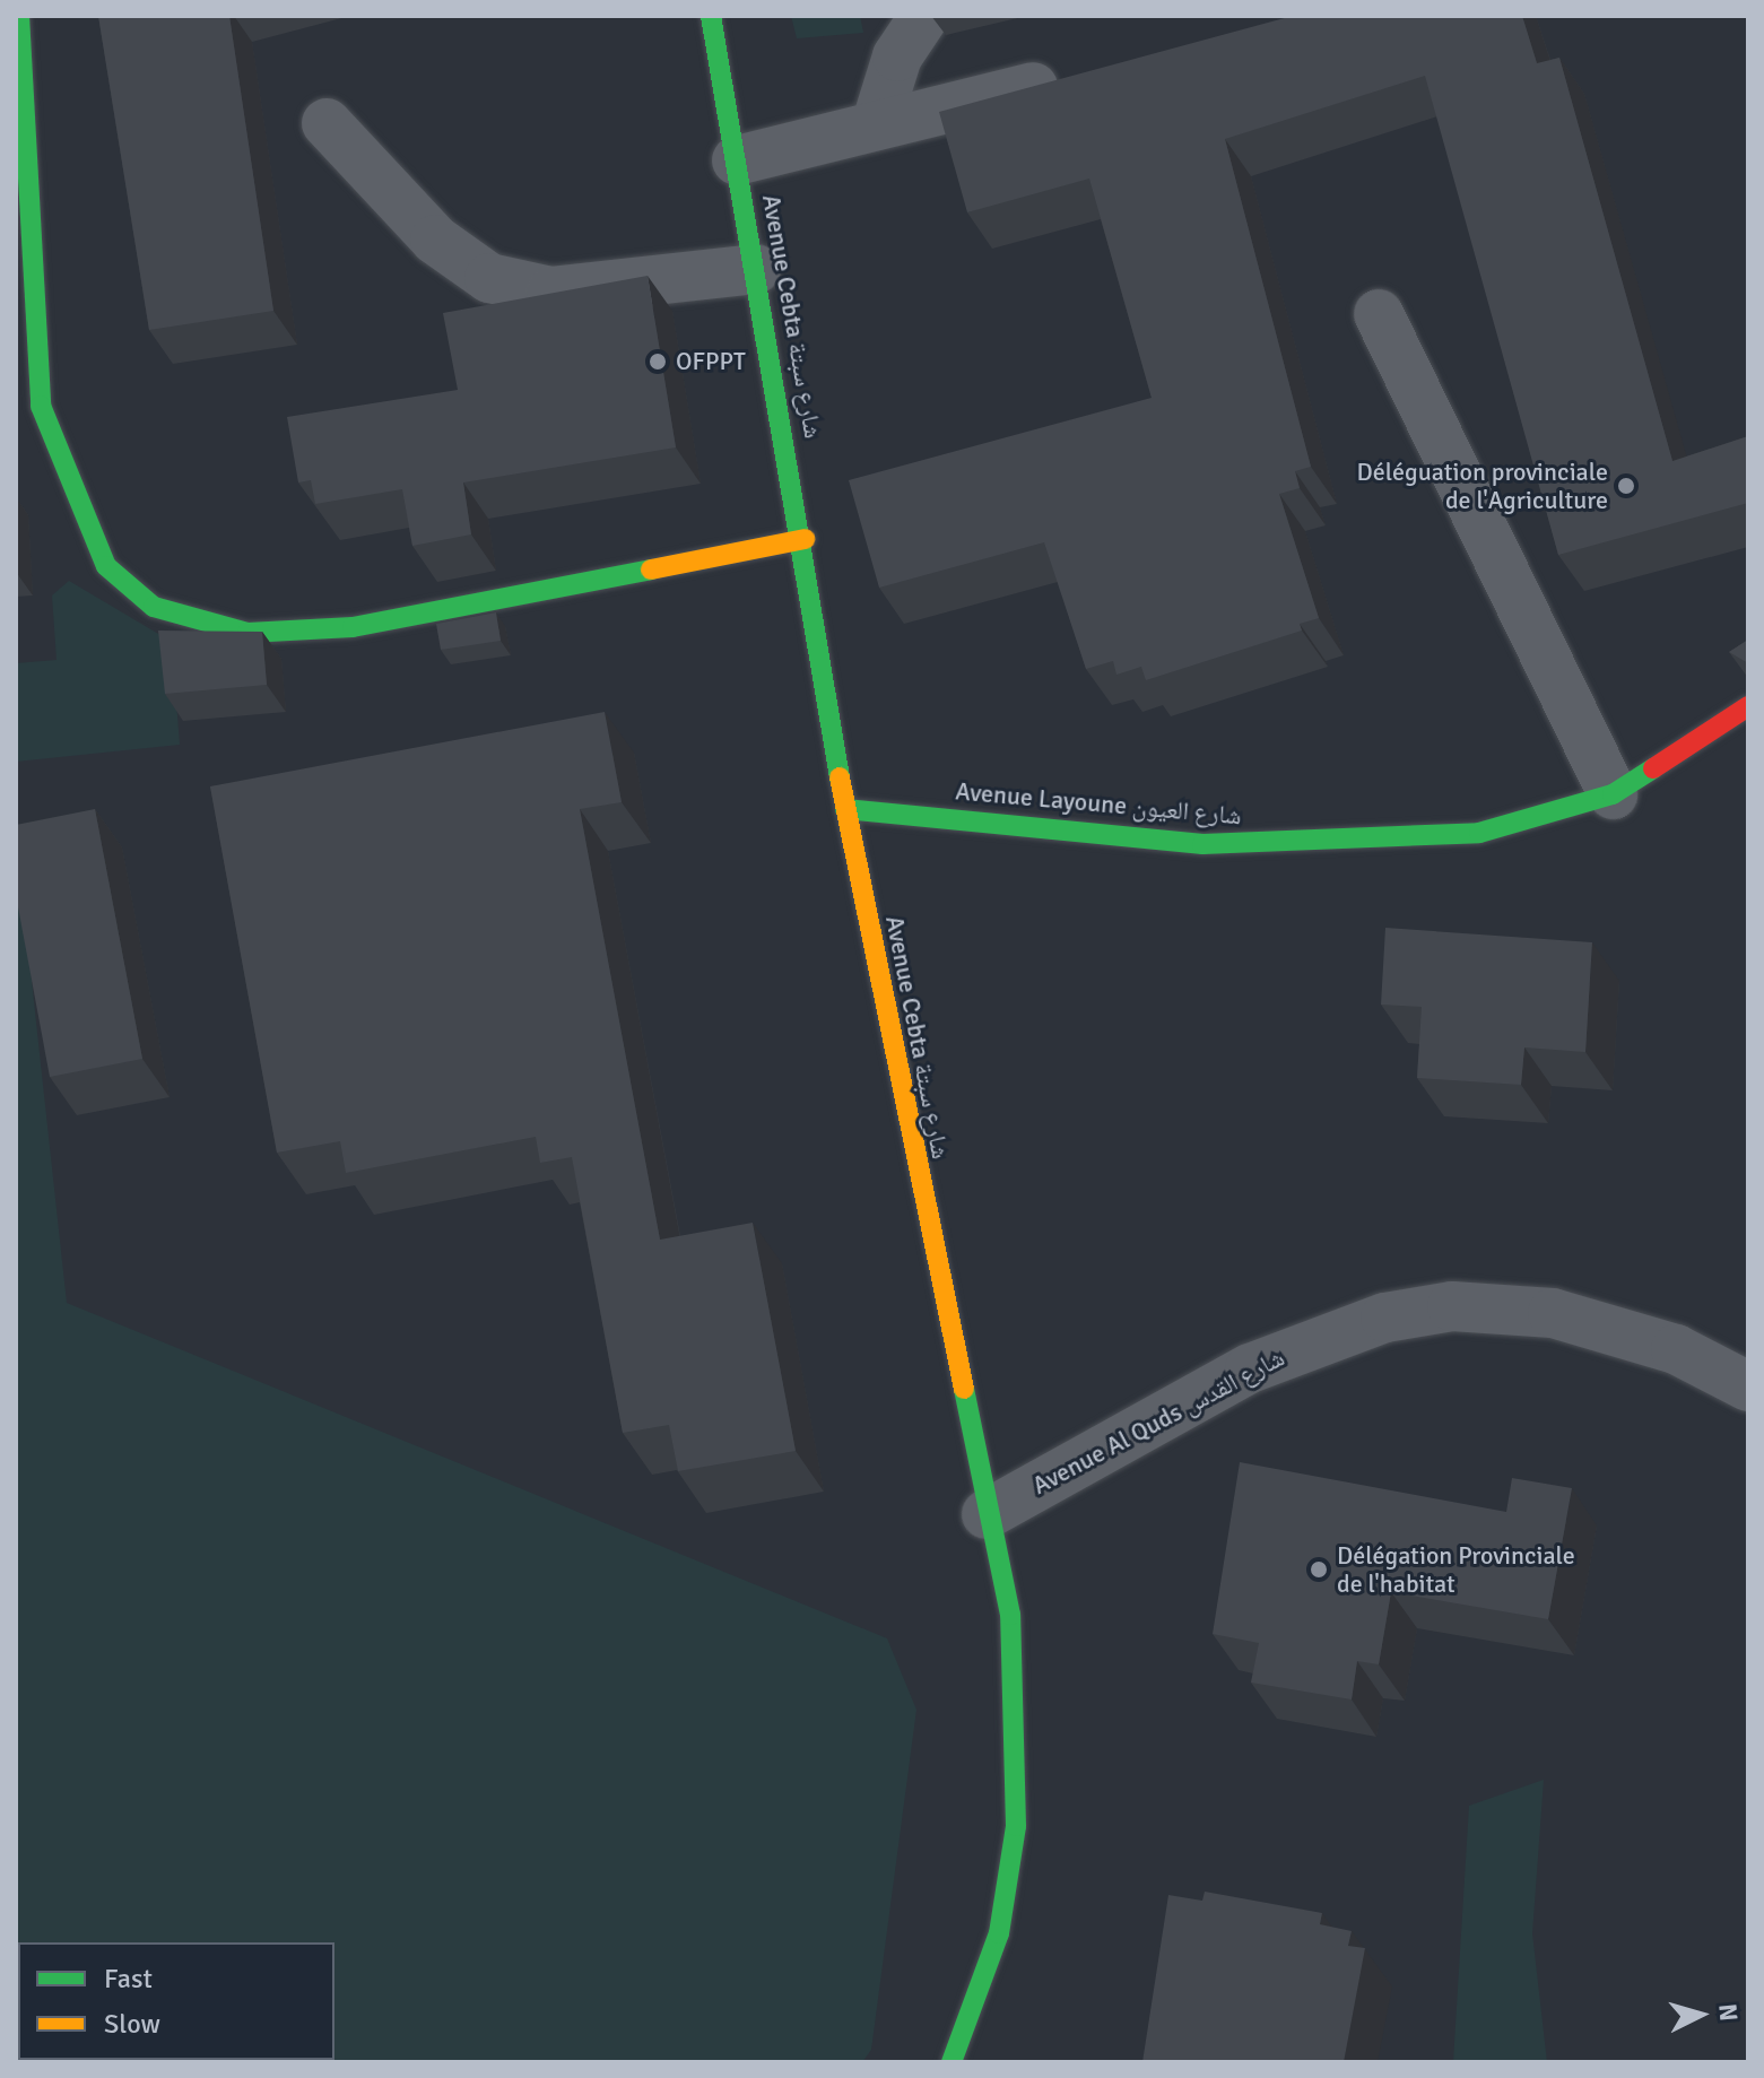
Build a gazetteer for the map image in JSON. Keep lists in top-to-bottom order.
{
  "streets": {
    "street": ["Avenue Cebta شارع سبتة", "Avenue Layoune شارع العيون", "Avenue Al Quds شارع القدس"]
  },
  "crossings": [
    ["Avenue Cebta شارع سبتة", "Avenue Layoune شارع العيون"],
    ["Avenue Cebta شارع سبتة", "Avenue Al Quds شارع القدس"]
  ],
  "places": ["OFPPT", "Déléguation provinciale de l'Agriculture", "Délégation Provinciale de l'habitat"],
  "legend": ["Fast", "Slow"],
  "north": "right"
}
